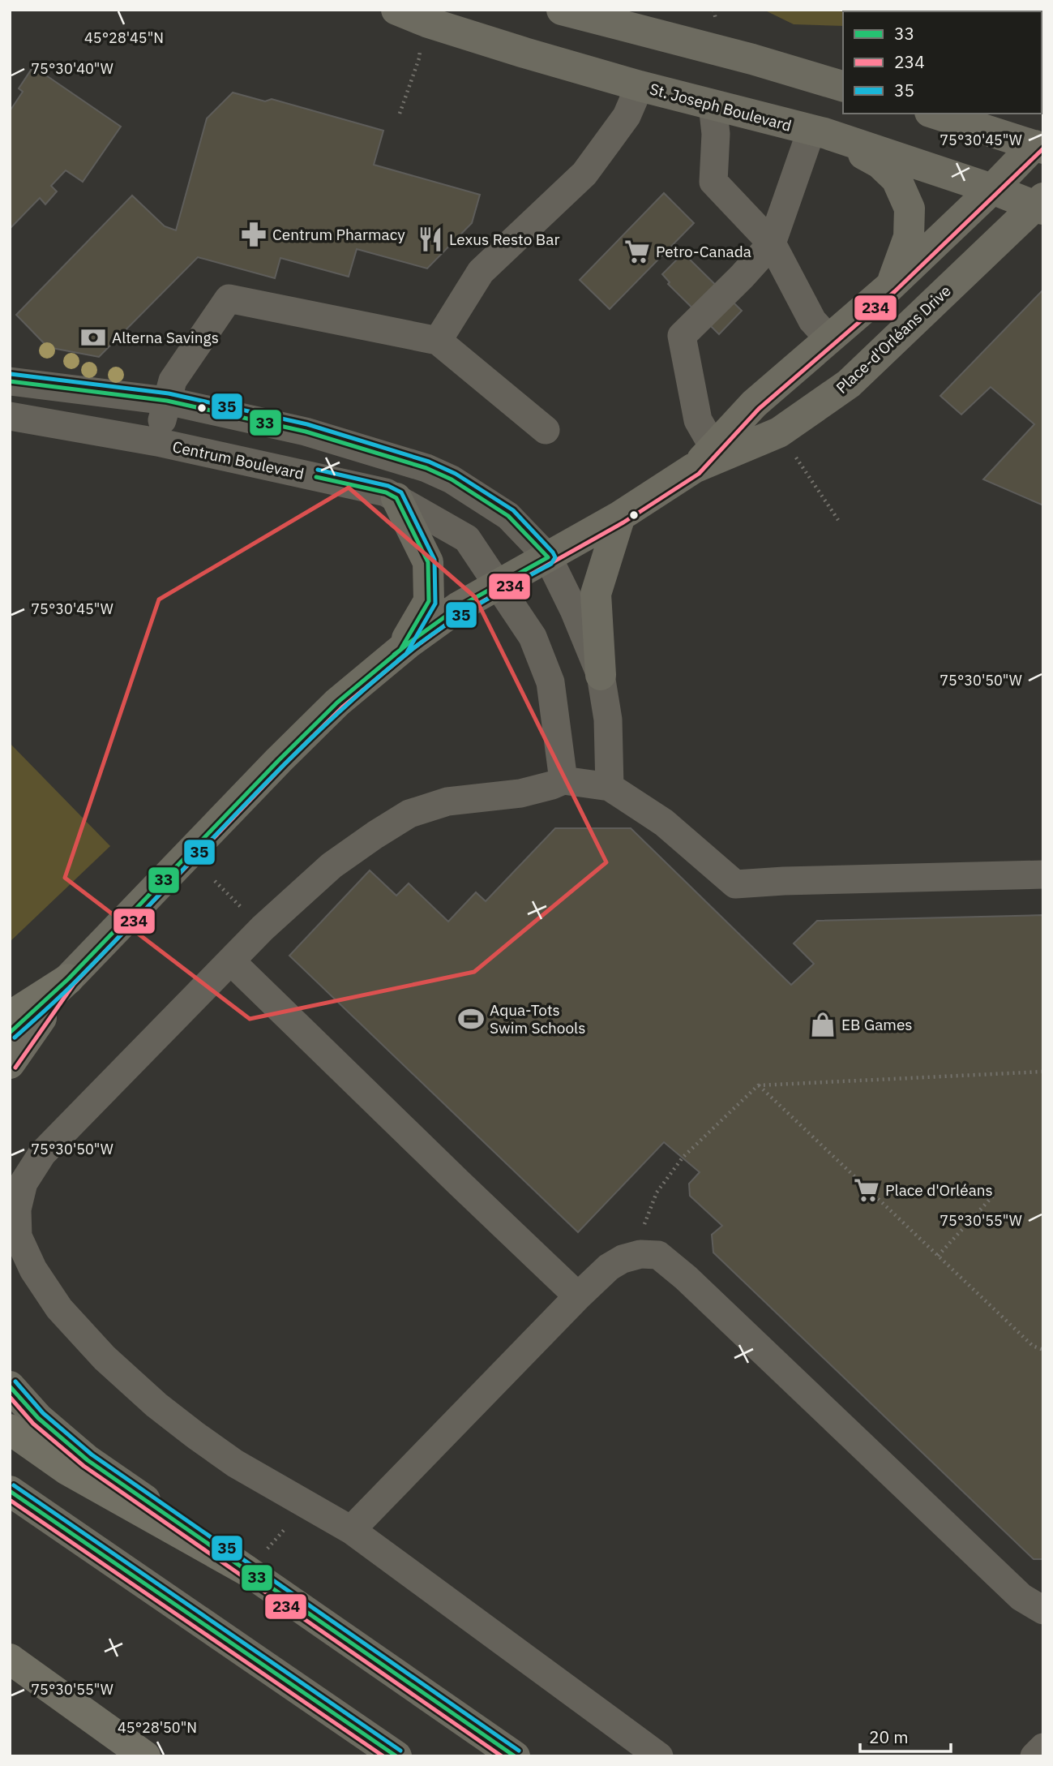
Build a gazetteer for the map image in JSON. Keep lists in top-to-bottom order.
{
  "streets": {
    "main road": ["St. Joseph Boulevard", "Place-d'Orléans Drive"],
    "street": ["Centrum Boulevard"]
  },
  "crossings": [
    ["St. Joseph Boulevard", "Place-d'Orléans Drive"],
    ["Place-d'Orléans Drive", "Centrum Boulevard"]
  ],
  "places": {
    "pharmacy": ["Centrum Pharmacy"],
    "restaurant": ["Lexus Resto Bar"],
    "supermarket": ["Petro-Canada", "Place d'Orléans"],
    "bank": ["Alterna Savings"],
    "sports": ["Aqua-Tots Swim Schools"],
    "shop": ["EB Games"]
  },
  "lines": ["transit line 234", "transit line 35", "transit line 33"],
  "legend": ["33", "234", "35"],
  "scale_bar": "20 m",
  "coordinates": [
    "45°28'45\"N",
    "75°30'40\"W",
    "75°30'45\"W",
    "75°30'50\"W",
    "75°30'55\"W",
    "45°28'50\"N"
  ]
}
